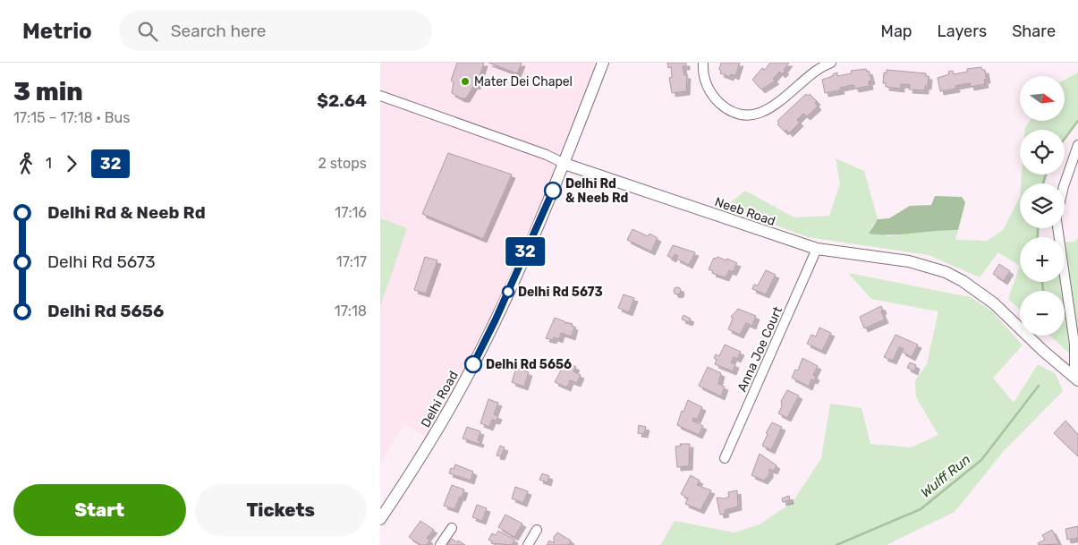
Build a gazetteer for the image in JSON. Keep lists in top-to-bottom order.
{
  "streets": {
    "street": ["Neeb Road", "Anna Joe Court", "Delhi Road"]
  },
  "crossings": [
    ["Neeb Road", "Anna Joe Court"],
    ["Neeb Road", "Delhi Road"]
  ],
  "water": ["Wulff Run"],
  "places": [
    "Mater Dei Chapel",
    "Delhi Rd & Neeb Rd",
    "Delhi Rd 5673",
    "Delhi Rd 5656"
  ],
  "lines": ["bus line 32"],
  "north": "right",
  "page": {
    "header": "Metrio",
    "search": "Search here",
    "nav": ["Map", "Layers", "Share"],
    "heading": ["3 min", "17:15 – 17:18 · Bus", "$2.64"],
    "on_map": "32",
    "map_buttons": ["+", "−"],
    "legs": ["1", "32", "2 stops"],
    "list": [
      {
        "name": "Delhi Rd & Neeb Rd",
        "value": "17:16"
      },
      {
        "name": "Delhi Rd 5673",
        "value": "17:17"
      },
      {
        "name": "Delhi Rd 5656",
        "value": "17:18"
      }
    ],
    "buttons": ["Start", "Tickets"]
  }
}
